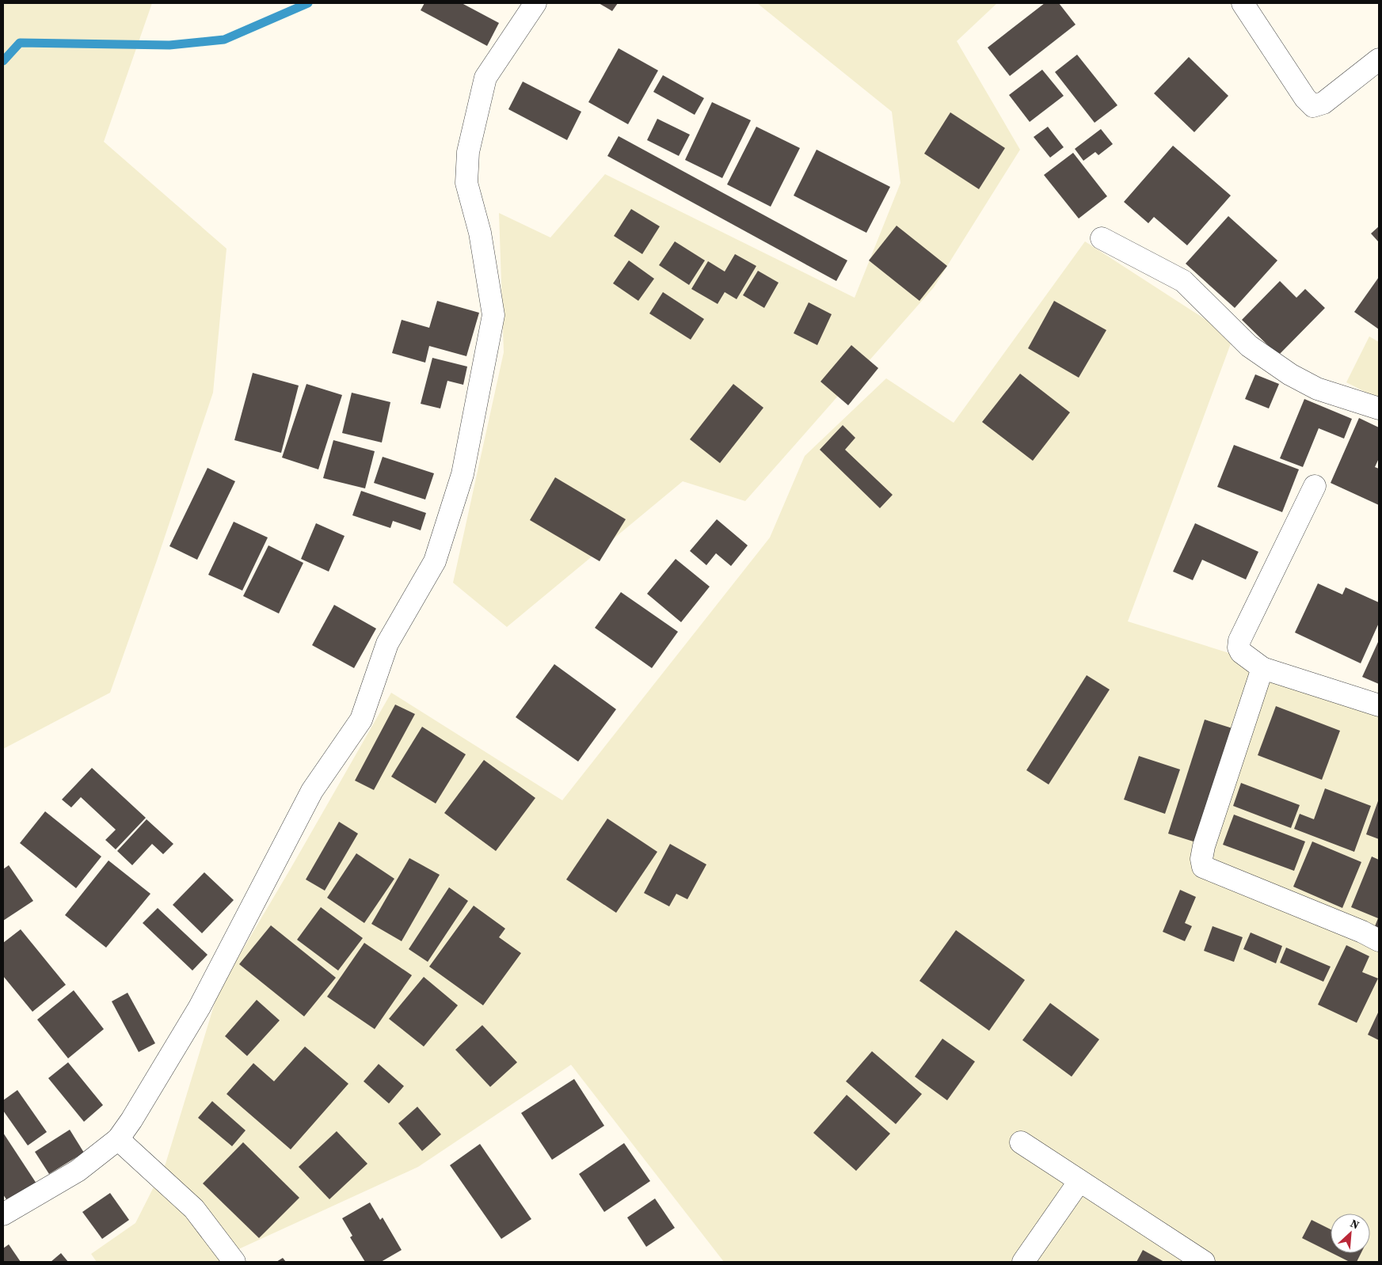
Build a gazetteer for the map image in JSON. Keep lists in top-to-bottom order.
{
  "north": "top right"
}
